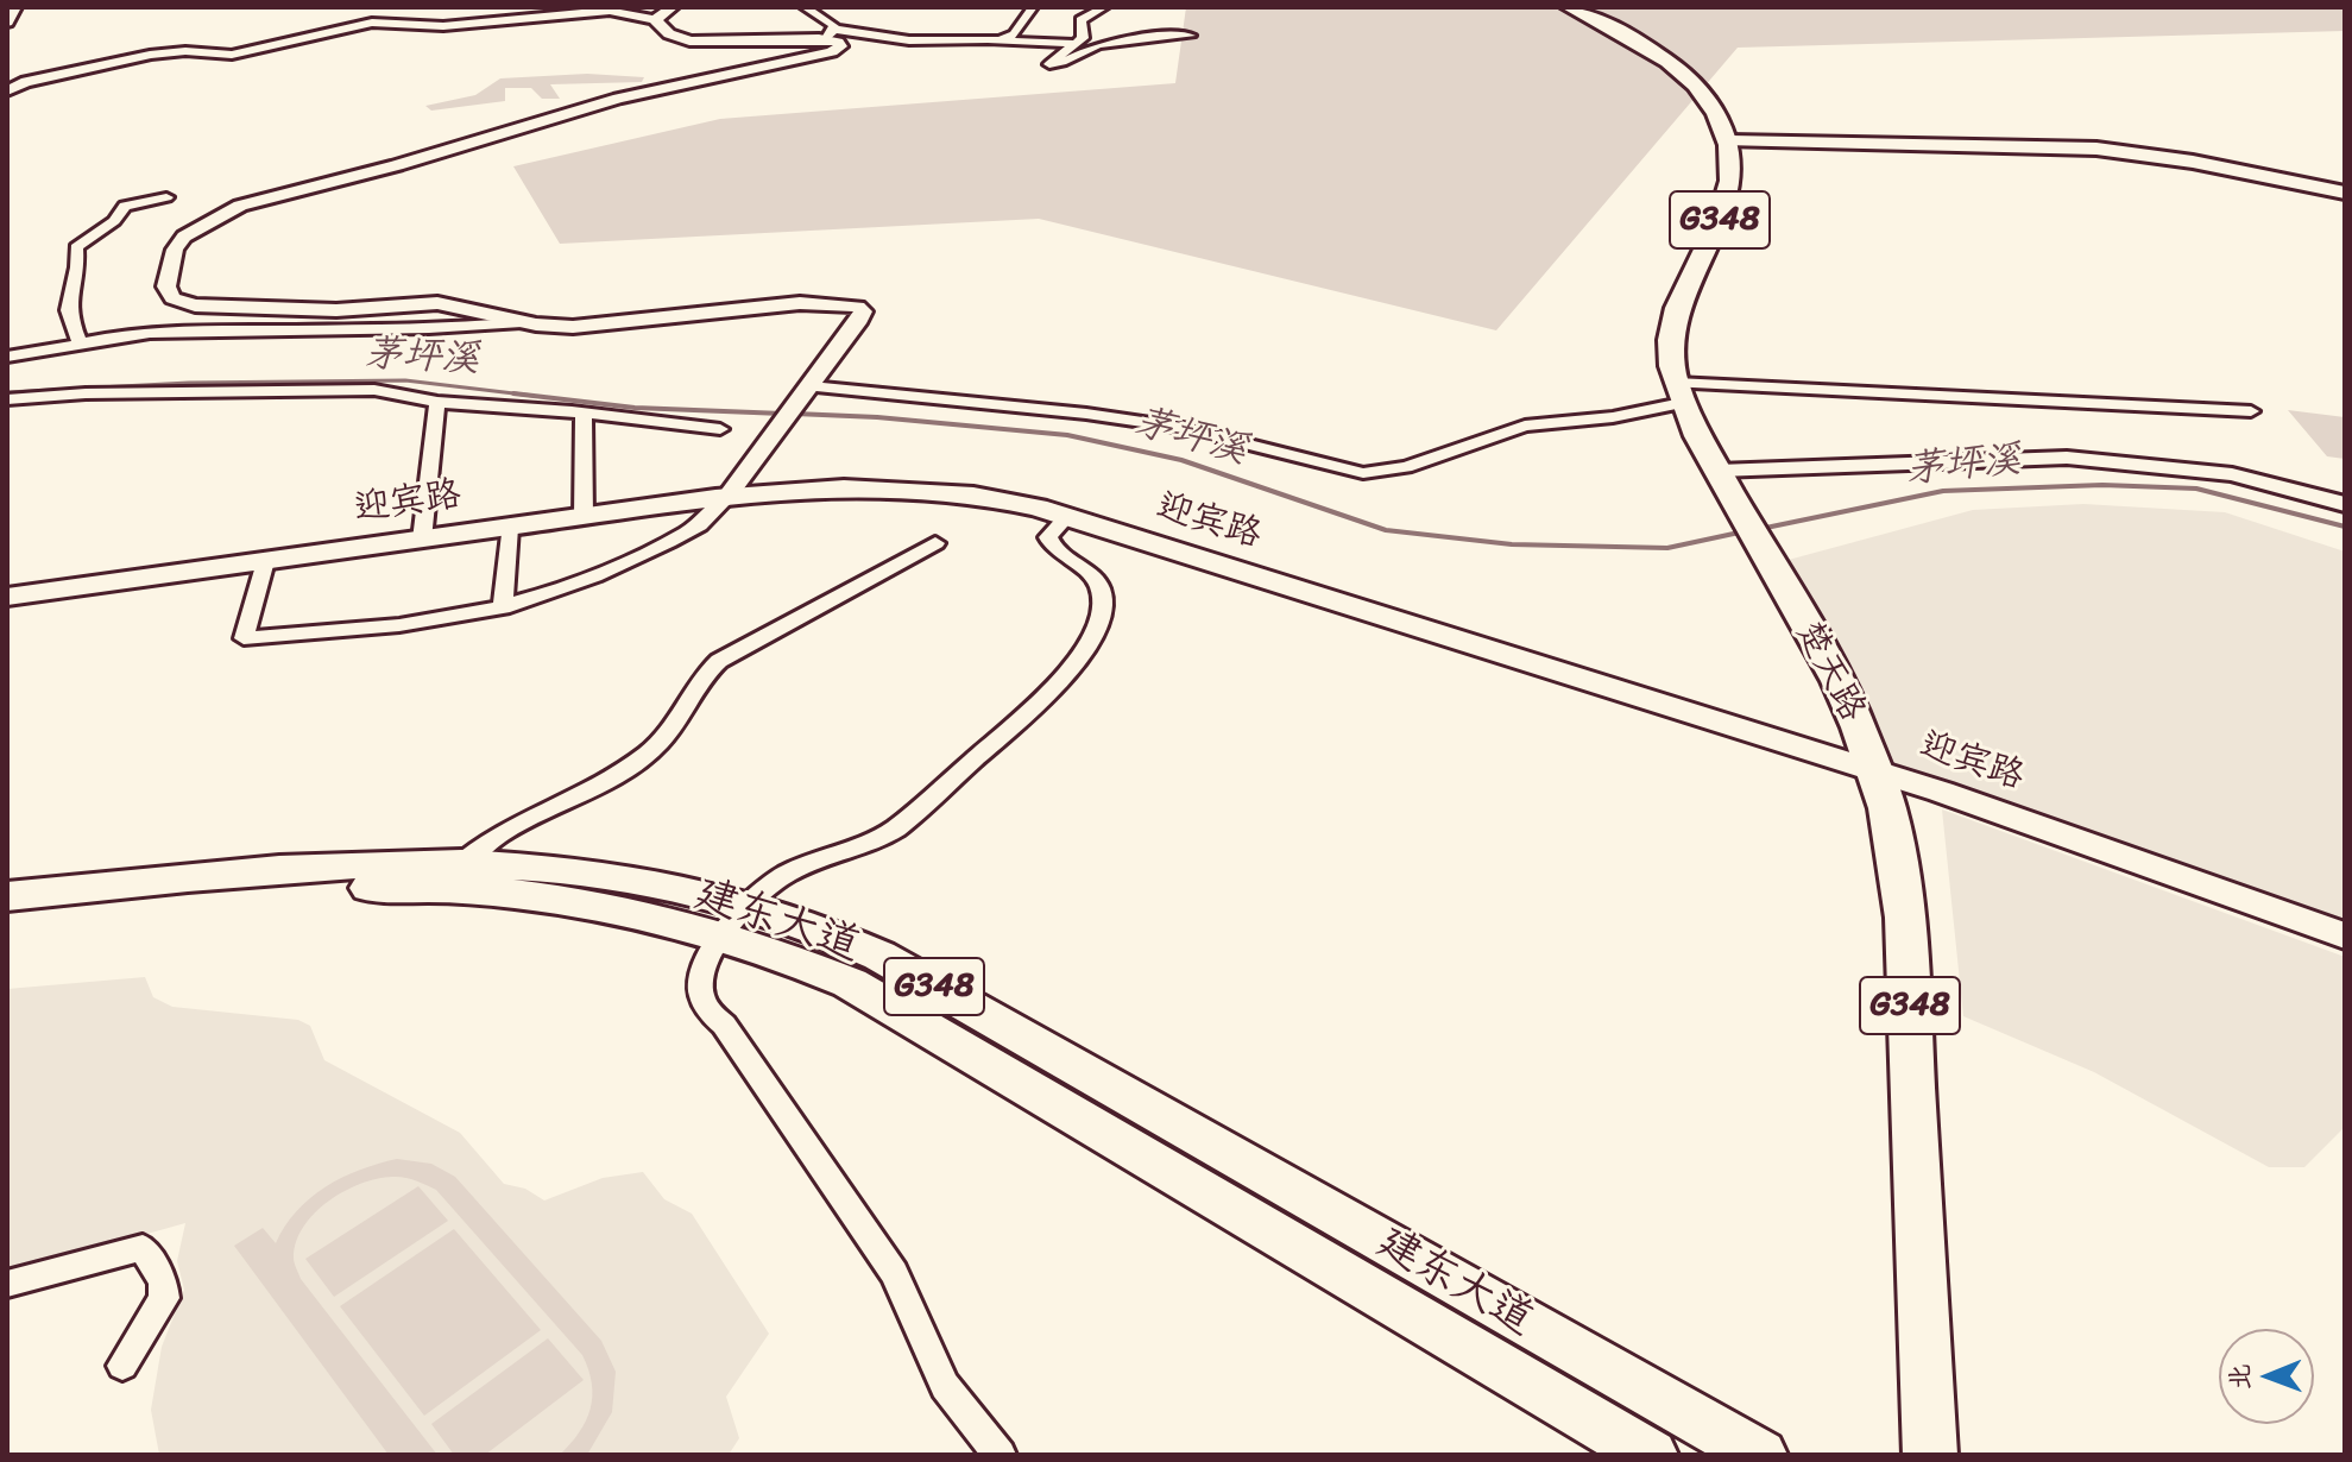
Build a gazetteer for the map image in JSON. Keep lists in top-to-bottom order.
{
  "streets": {
    "highway": ["G348", "楚天路", "建东大道"],
    "main road": ["迎宾路"]
  },
  "crossings": [
    ["迎宾路", "楚天路"]
  ],
  "water": ["茅坪溪"],
  "north": "left"
}
